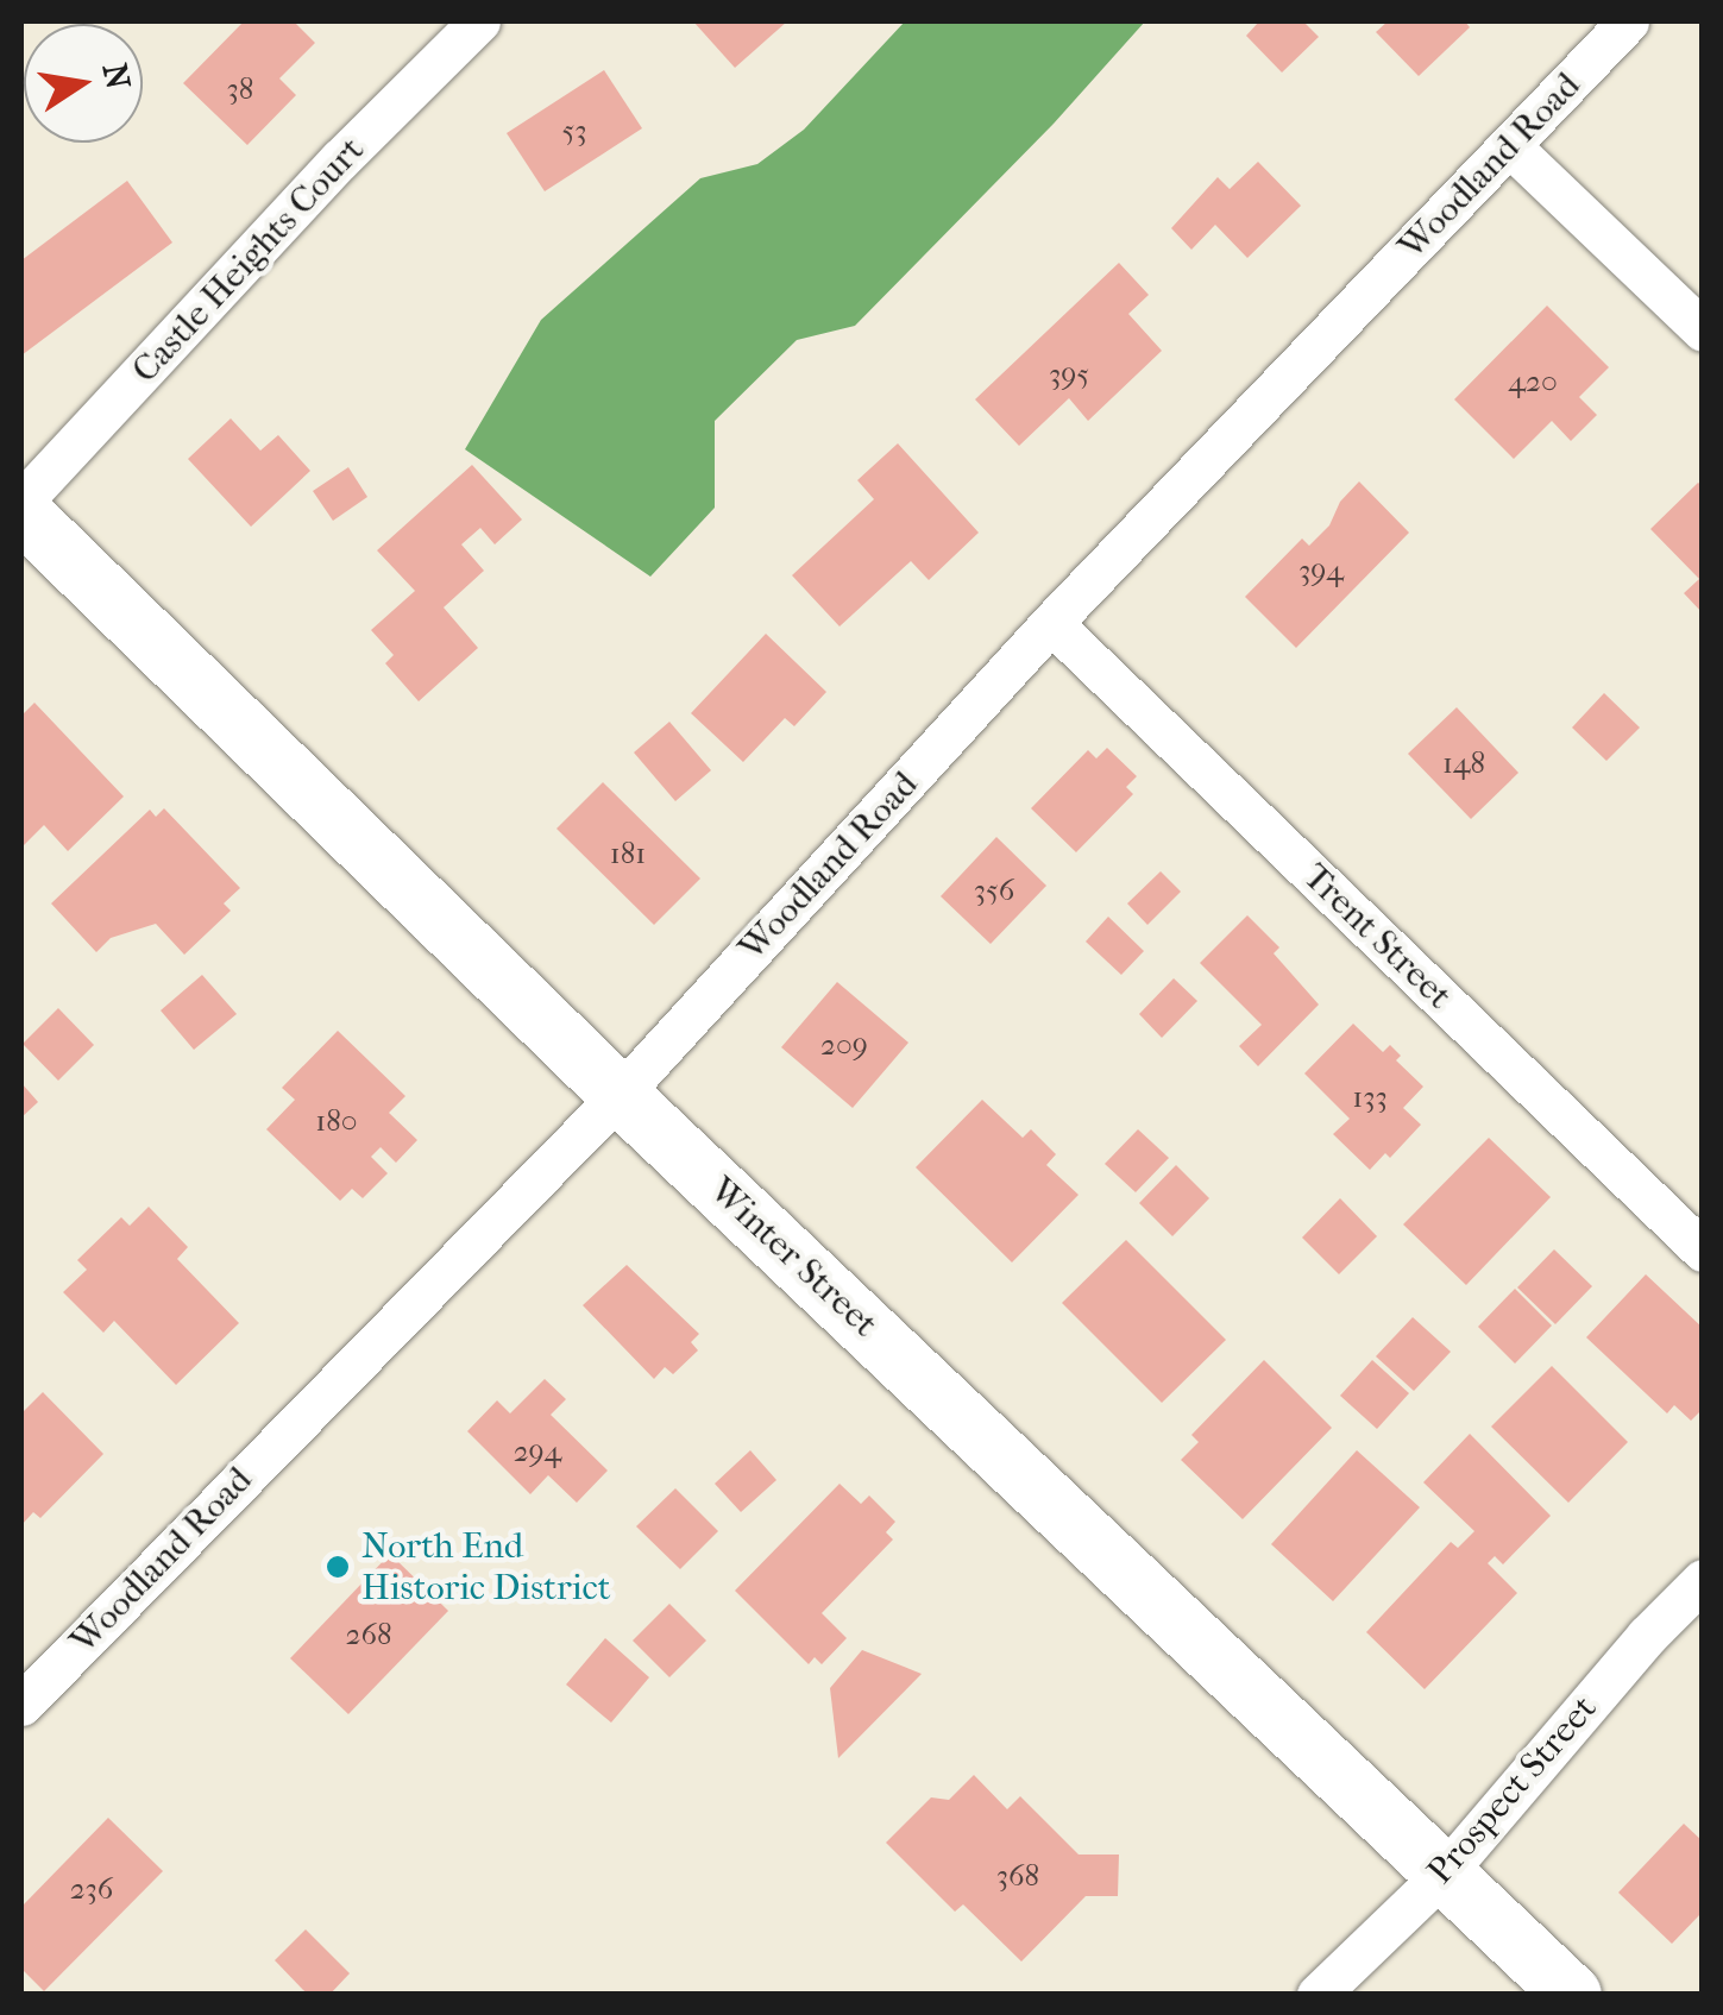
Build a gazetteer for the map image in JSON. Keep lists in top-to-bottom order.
{
  "streets": {
    "main road": ["Winter Street"],
    "street": [
      "Woodland Road",
      "Castle Heights Court",
      "Trent Street",
      "Prospect Street"
    ]
  },
  "crossings": [
    ["Woodland Road", "Trent Street"],
    ["Woodland Road", "Winter Street"],
    ["Winter Street", "Prospect Street"]
  ],
  "places": ["North End Historic District"],
  "house_numbers": [
    "38",
    "53",
    "395",
    "420",
    "394",
    "148",
    "181",
    "356",
    "209",
    "133",
    "180",
    "294",
    "268",
    "368",
    "236"
  ],
  "north": "right"
}
